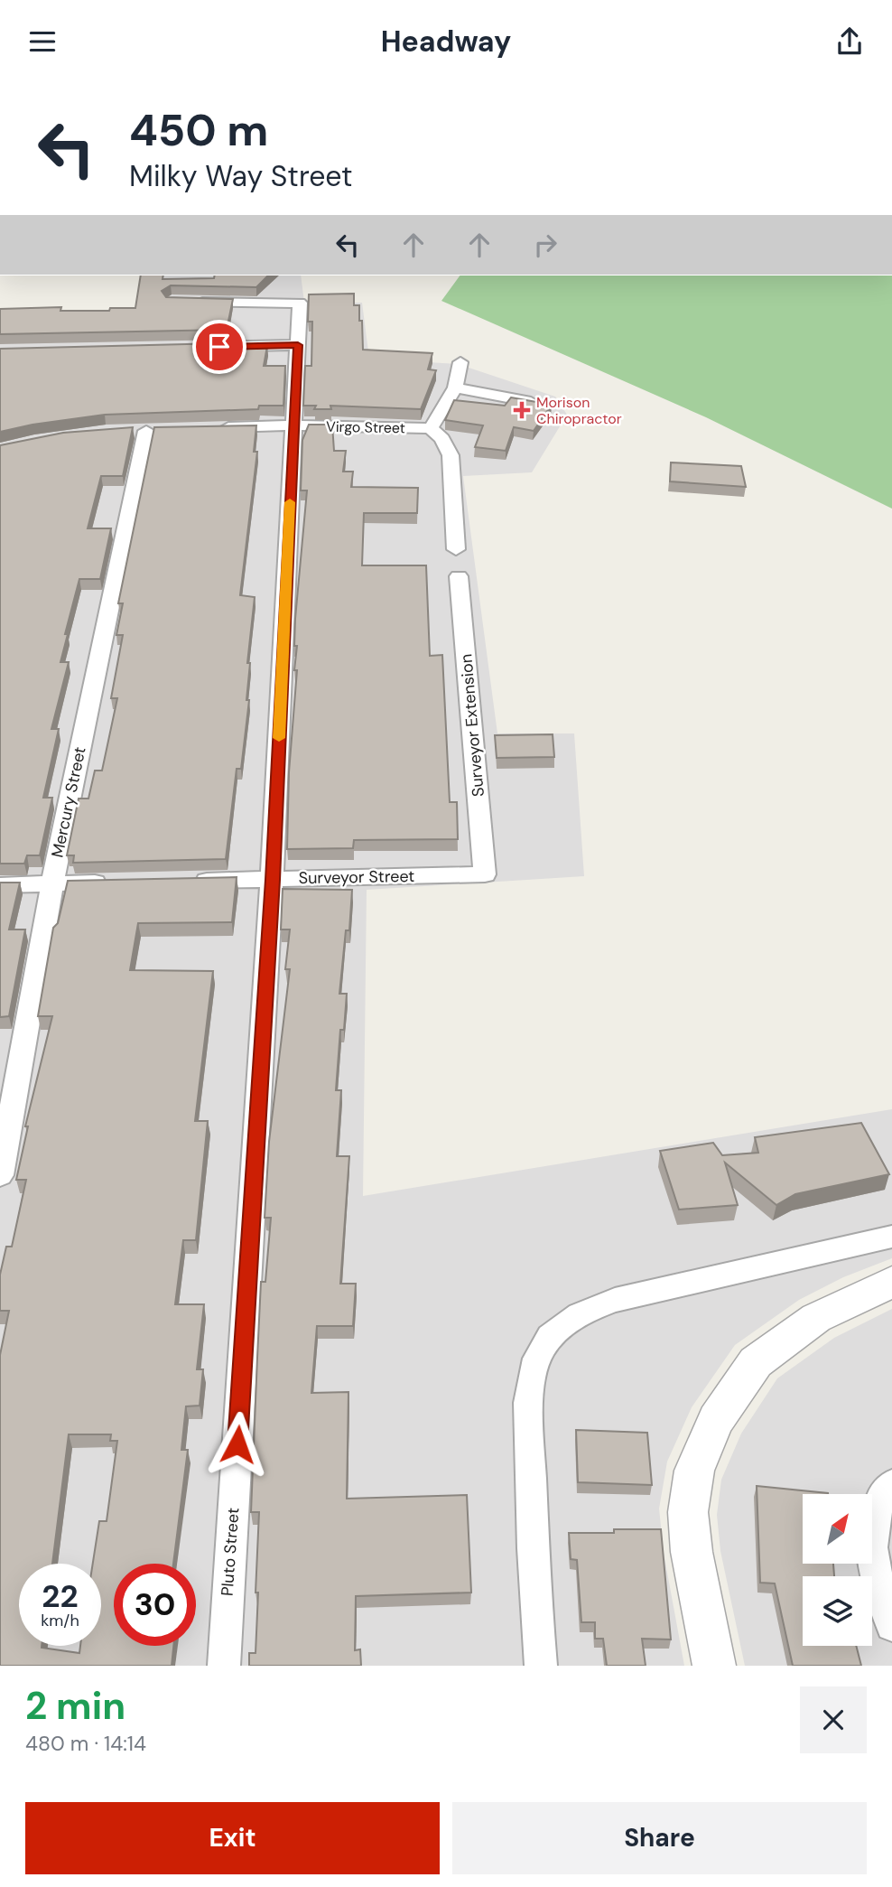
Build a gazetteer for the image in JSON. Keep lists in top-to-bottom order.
{
  "streets": {
    "street": [
      "Virgo Street",
      "Surveyor Extension",
      "Mercury Street",
      "Surveyor Street",
      "Pluto Street"
    ]
  },
  "crossings": [
    ["Virgo Street", "Pluto Street"],
    ["Surveyor Extension", "Surveyor Street"],
    ["Surveyor Street", "Pluto Street"]
  ],
  "places": {
    "health": ["Morison Chiropractor"]
  },
  "north": "top right",
  "page": {
    "header": "Headway",
    "turn": ["450 m", "Milky Way Street"],
    "speed": "22 km/h",
    "limit": "30",
    "heading": ["2 min", "480 m · 14:14"],
    "buttons": ["Exit", "Share"]
  }
}
